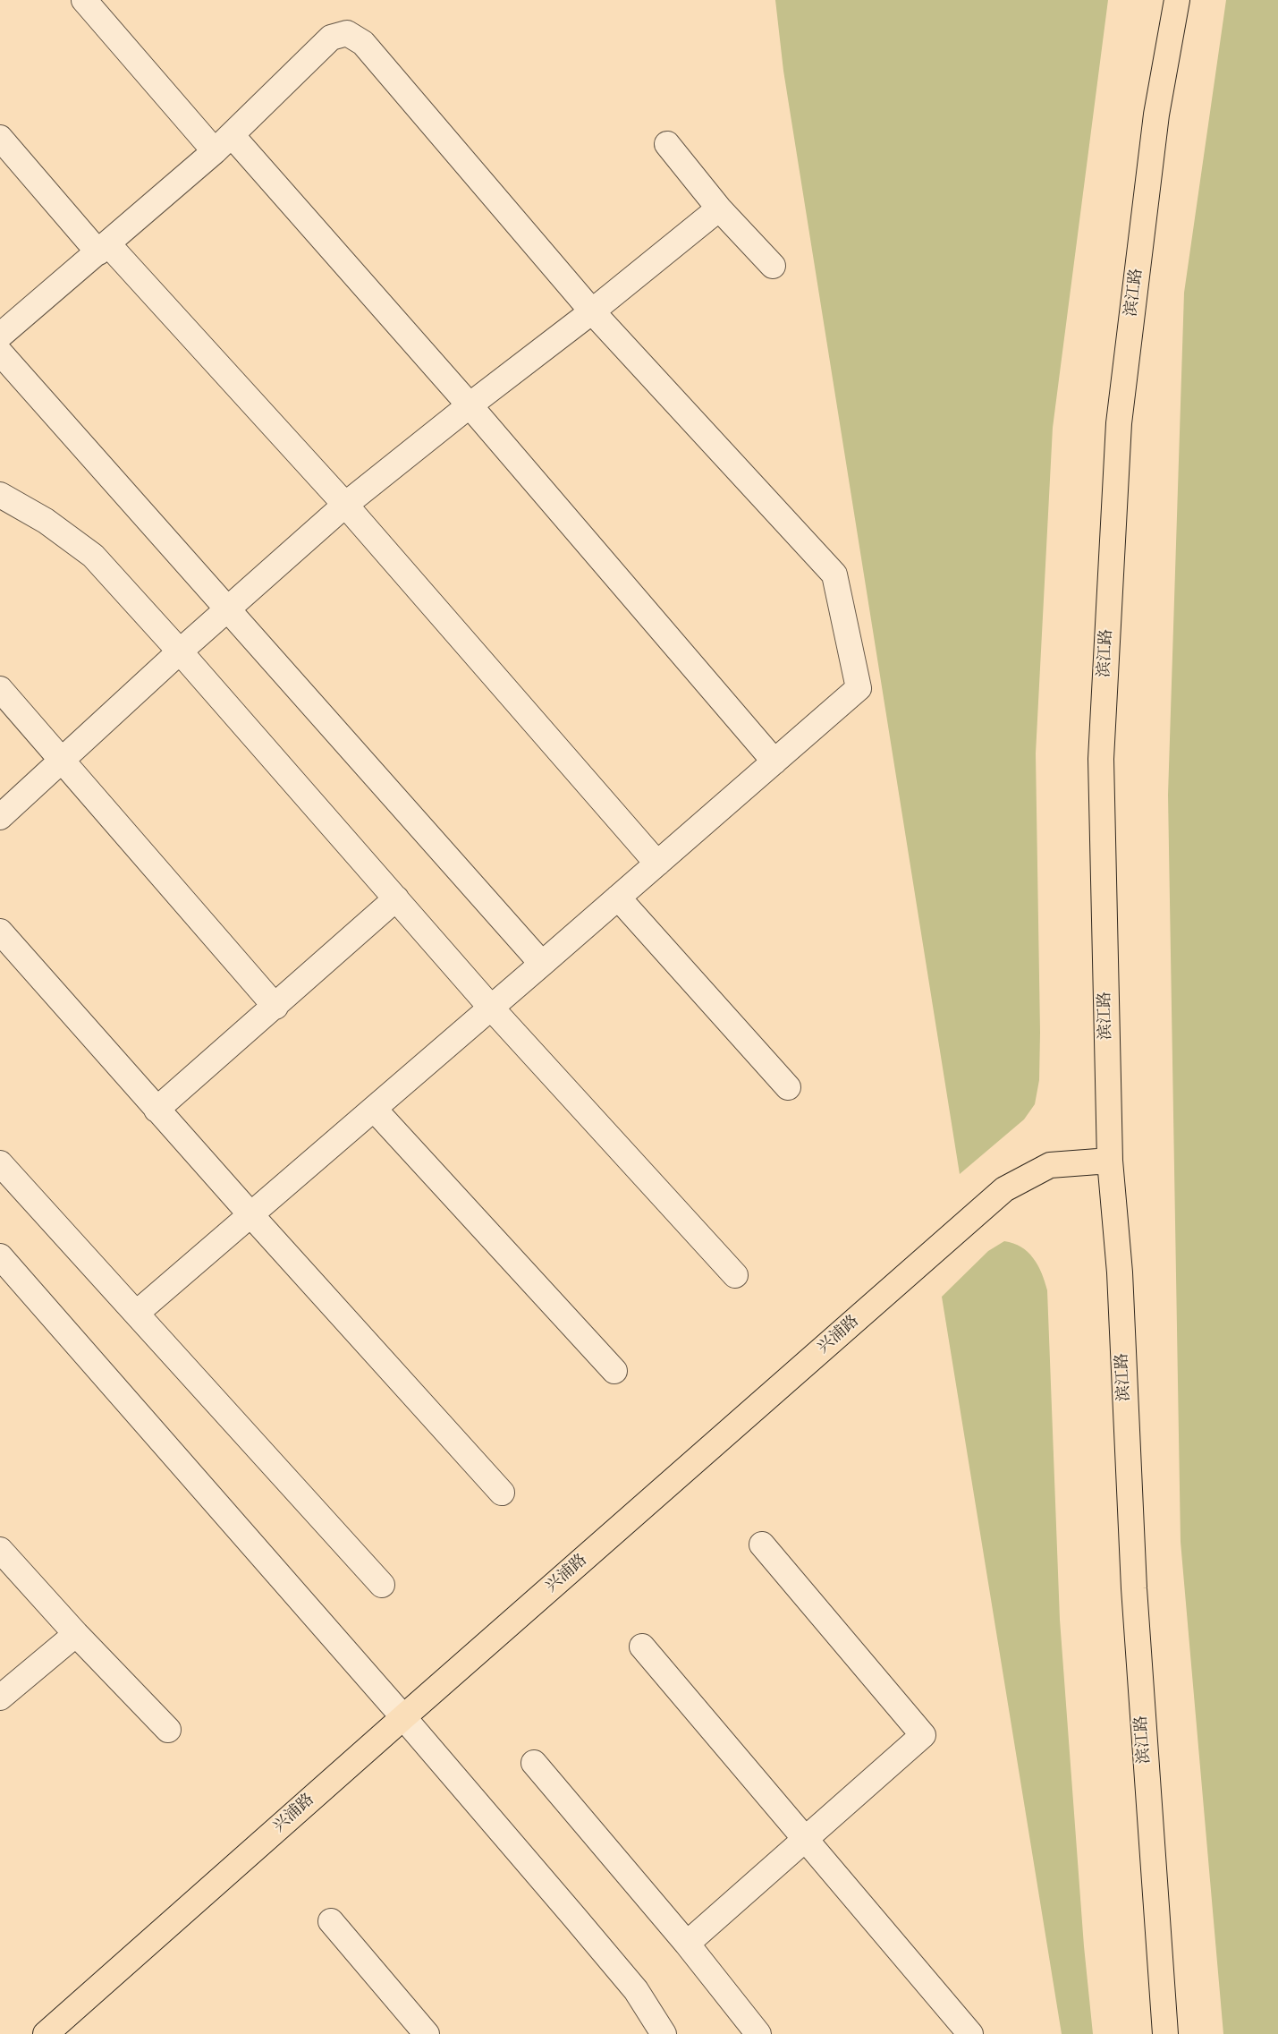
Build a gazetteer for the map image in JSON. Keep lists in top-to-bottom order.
{
  "streets": {
    "main road": ["滨江路", "兴浦路"]
  },
  "crossings": [
    ["滨江路", "兴浦路"]
  ]
}
